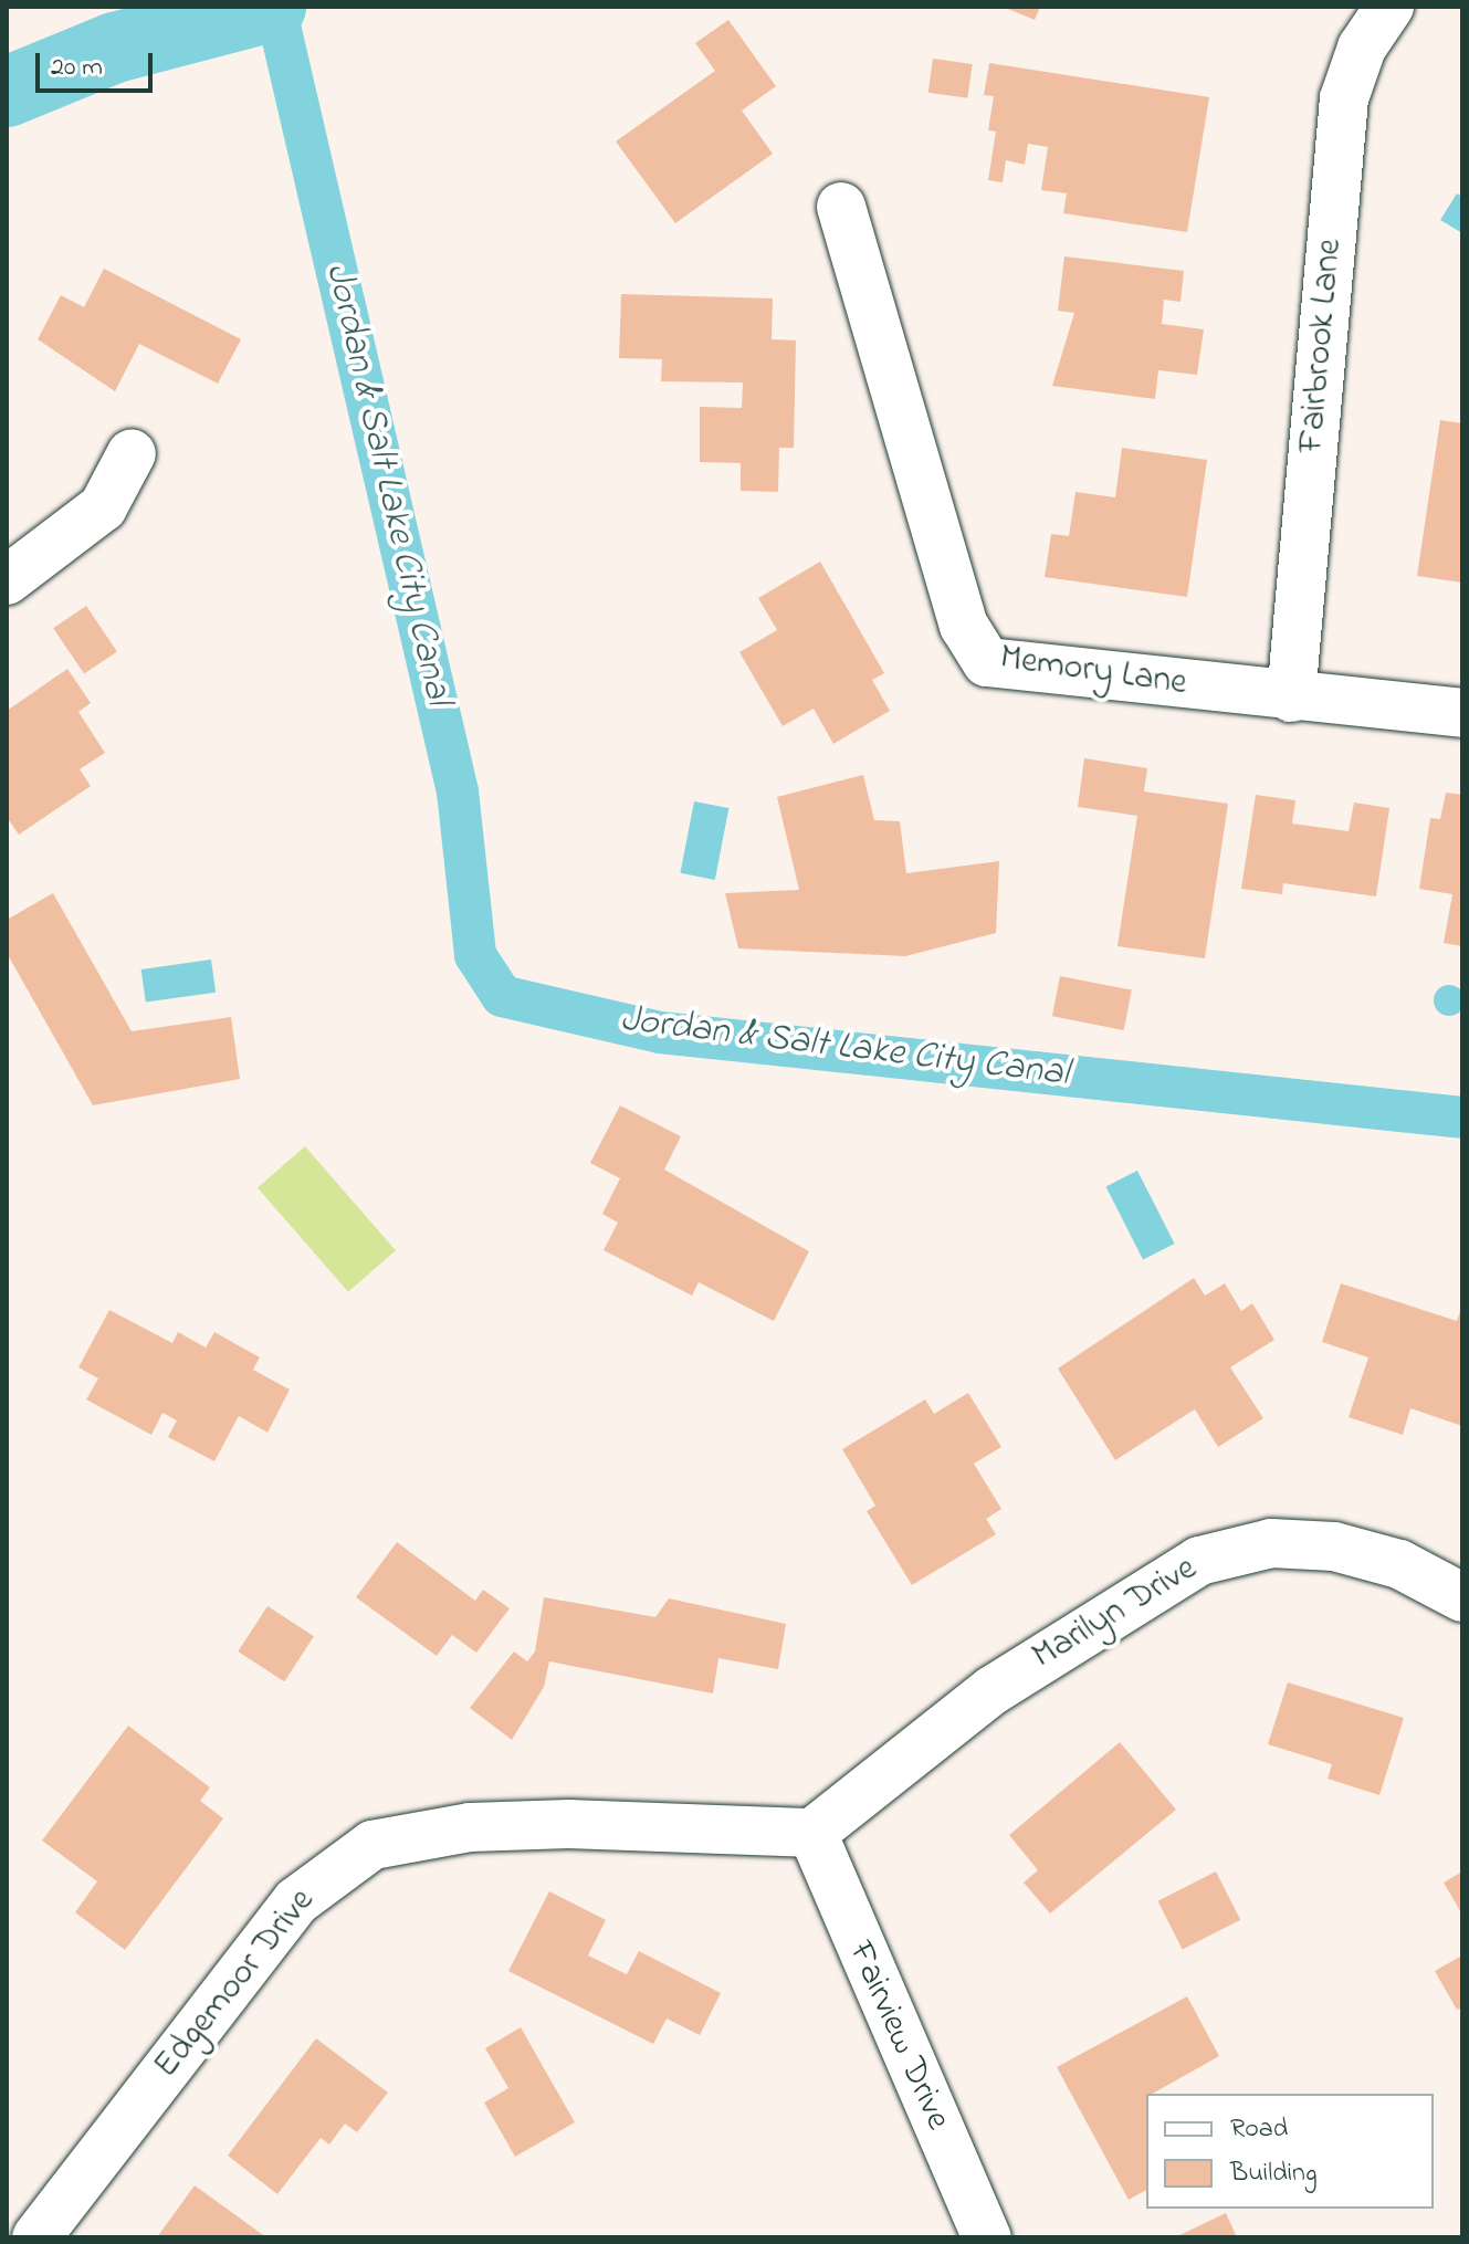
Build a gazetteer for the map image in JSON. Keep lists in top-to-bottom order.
{
  "streets": {
    "street": [
      "Fairbrook Lane",
      "Memory Lane",
      "Marilyn Drive",
      "Edgemoor Drive",
      "Fairview Drive"
    ]
  },
  "crossings": [
    ["Fairbrook Lane", "Memory Lane"],
    ["Marilyn Drive", "Edgemoor Drive"],
    ["Marilyn Drive", "Fairview Drive"],
    ["Edgemoor Drive", "Fairview Drive"]
  ],
  "water": ["Jordan & Salt Lake City Canal"],
  "legend": ["Road", "Building"],
  "scale_bar": "20 m"
}
